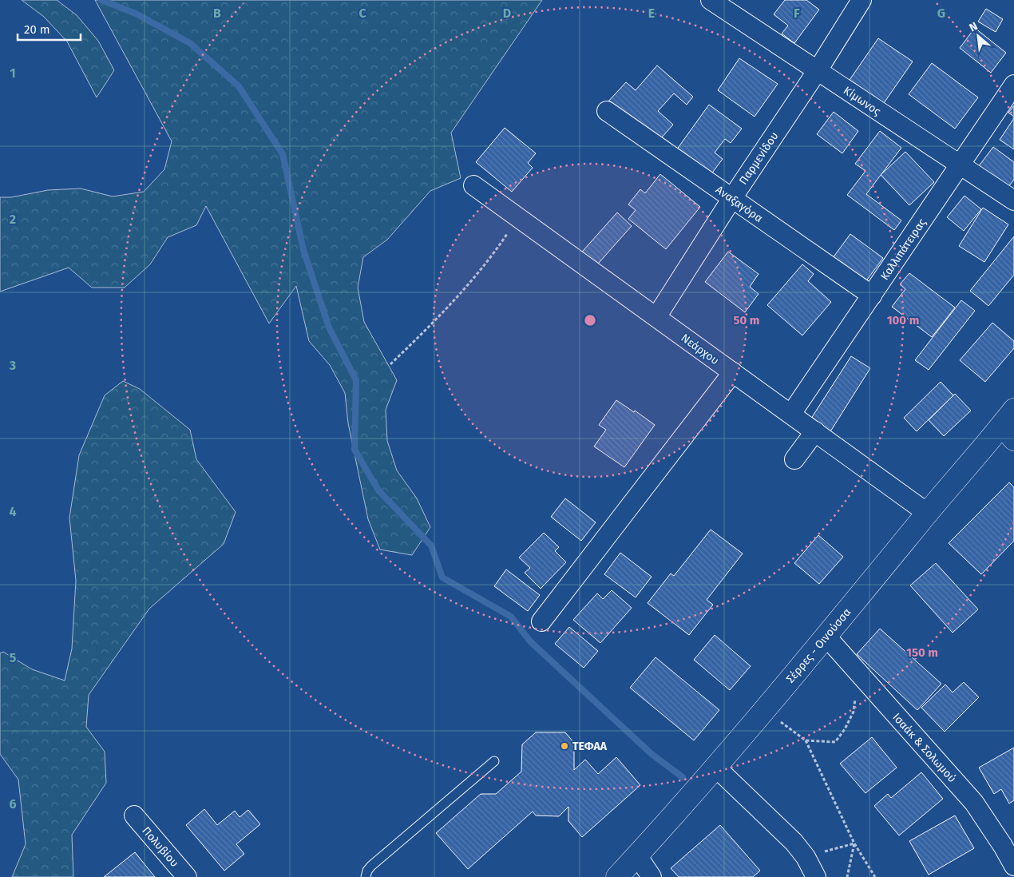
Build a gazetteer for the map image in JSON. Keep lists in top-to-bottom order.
{
  "streets": {
    "street": [
      "Κίμωνος",
      "Παρμενίδου",
      "Αναξαγόρα",
      "Καλλιπάτειρας",
      "Νεάρχου",
      "Σέρρες - Οινούσσα",
      "Ισαάκ & Σολωμού",
      "Πολυβίου"
    ]
  },
  "crossings": [
    ["Κίμωνος", "Παρμενίδου"],
    ["Κίμωνος", "Καλλιπάτειρας"],
    ["Παρμενίδου", "Αναξαγόρα"],
    ["Παρμενίδου", "Νεάρχου"],
    ["Αναξαγόρα", "Καλλιπάτειρας"],
    ["Καλλιπάτειρας", "Νεάρχου"],
    ["Νεάρχου", "Σέρρες - Οινούσσα"],
    ["Σέρρες - Οινούσσα", "Ισαάκ & Σολωμού"]
  ],
  "places": ["ΤΕΦΑΑ"],
  "scale_bar": "20 m",
  "north": "top left",
  "grid": {
    "columns": [
      "B",
      "C",
      "D",
      "E",
      "F",
      "G"
    ],
    "rows": [
      "1",
      "2",
      "3",
      "4",
      "5",
      "6"
    ]
  },
  "rings": ["50 m", "100 m", "150 m"]
}
